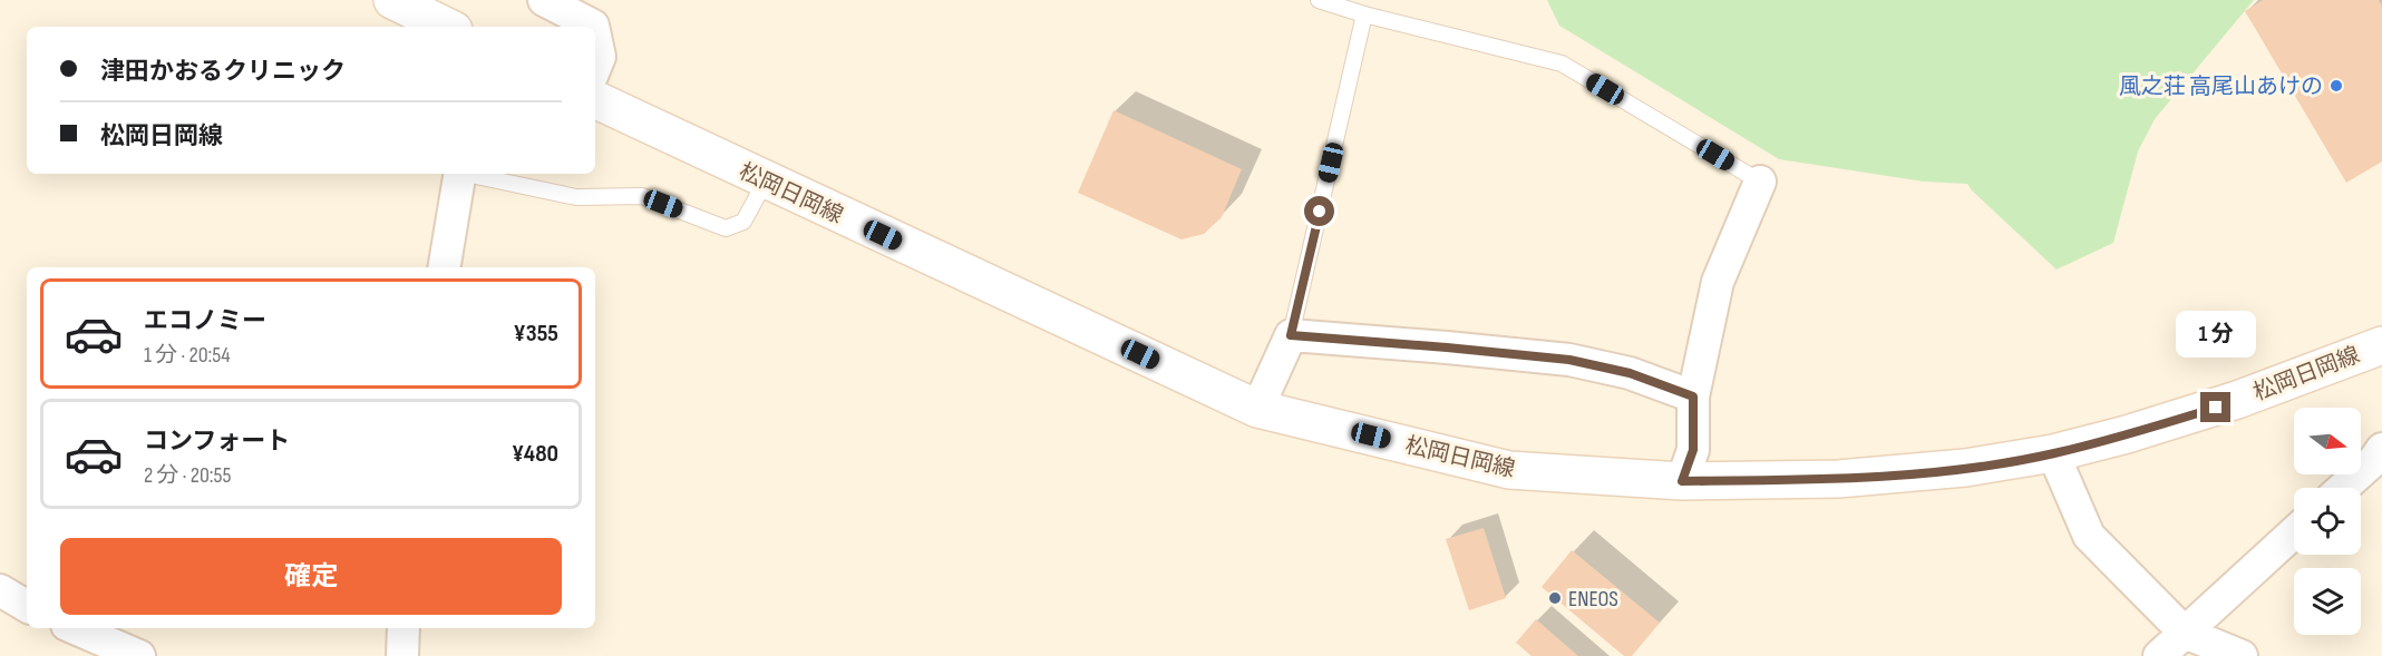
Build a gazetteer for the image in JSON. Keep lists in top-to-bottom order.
{
  "streets": {
    "main road": ["松岡日岡線"]
  },
  "places": ["風之荘 高尾山あけの", "ENEOS"],
  "north": "right",
  "page": {
    "banner": ["津田かおるクリニック", "松岡日岡線"],
    "list": [
      {
        "name": "エコノミー",
        "note": "1 分 · 20:54",
        "value": "¥355"
      },
      {
        "name": "コンフォート",
        "note": "2 分 · 20:55",
        "value": "¥480"
      }
    ],
    "bubble": "1 分",
    "buttons": "確定"
  }
}
